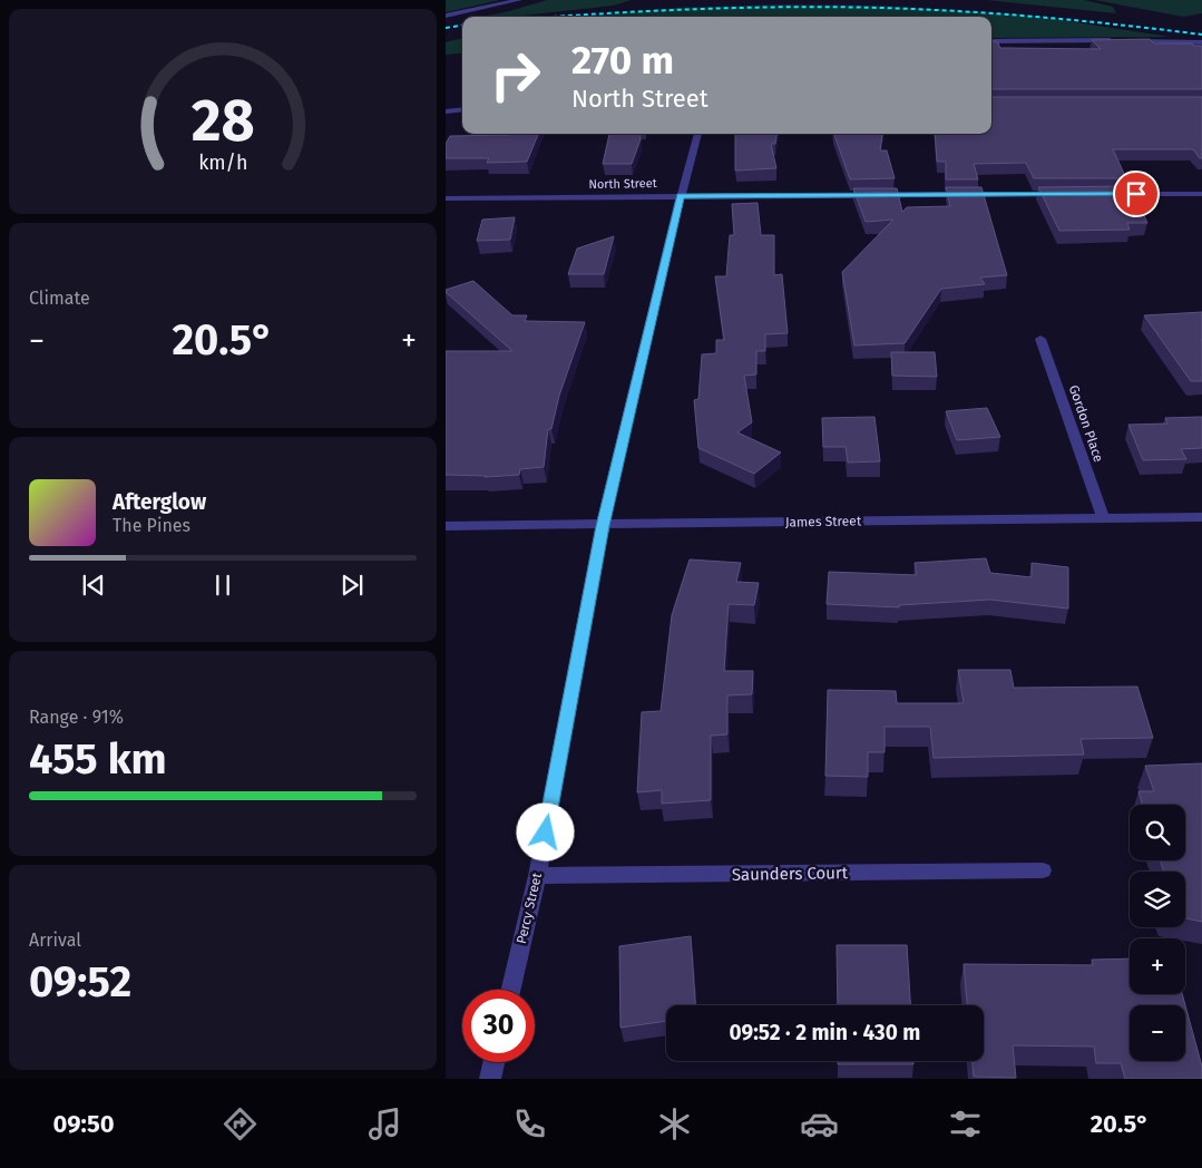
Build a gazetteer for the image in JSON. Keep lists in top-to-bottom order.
{
  "streets": {
    "street": [
      "North Street",
      "Gordon Place",
      "James Street",
      "Saunders Court",
      "Percy Street"
    ]
  },
  "crossings": [
    ["North Street", "Percy Street"],
    ["Gordon Place", "James Street"],
    ["James Street", "Percy Street"],
    ["Saunders Court", "Percy Street"]
  ],
  "page": {
    "turn": ["270 m", "North Street"],
    "tile": [
      "Climate",
      ["Range · 91%", "455 km"],
      ["Arrival", "09:52"]
    ],
    "heat": ["−", "20.5°", "+"],
    "song": ["Afterglow", "The Pines"],
    "map_buttons": ["+", "−"],
    "limit": "30",
    "trip": "09:52 · 2 min · 430 m",
    "tabs": ["09:50", "20.5°"],
    "gauge": ["28", "km/h"]
  }
}
